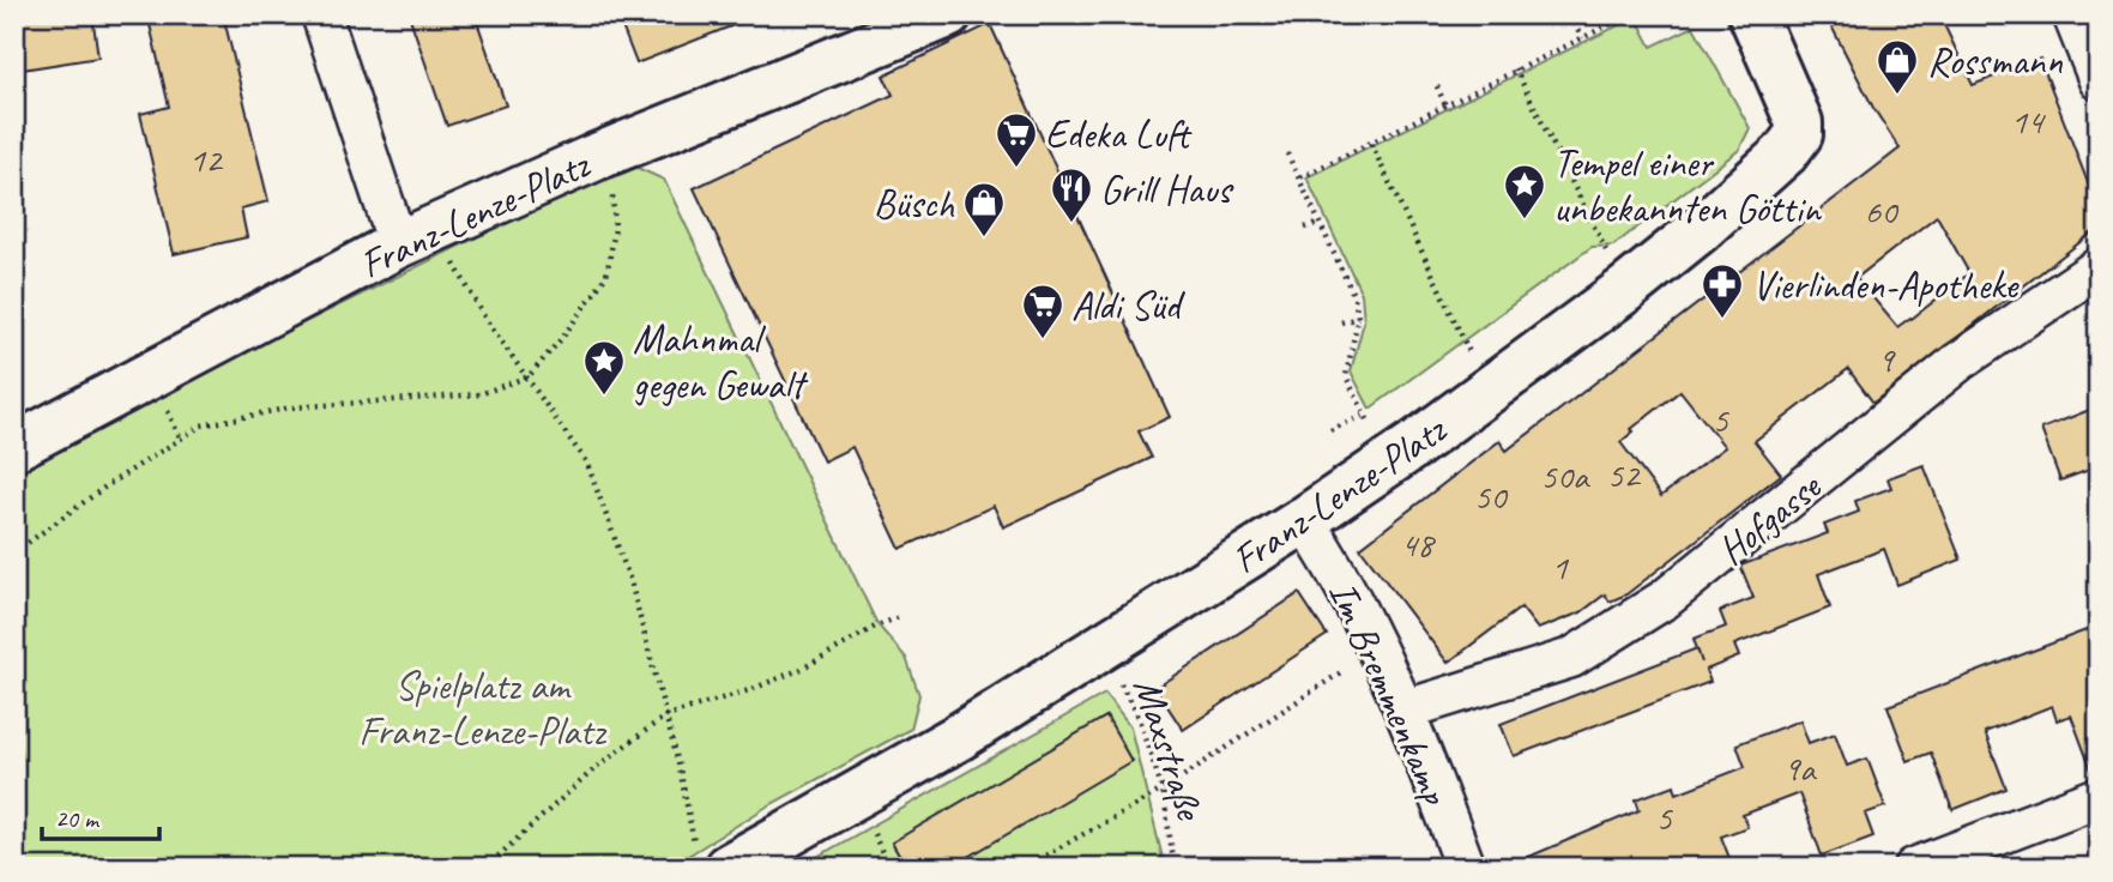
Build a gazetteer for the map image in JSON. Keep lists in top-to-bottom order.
{
  "streets": {
    "street": ["Franz-Lenze-Platz", "Hofgasse", "Im Bremmenkamp"],
    "path": ["Maxstraße"]
  },
  "crossings": [
    ["Franz-Lenze-Platz", "Im Bremmenkamp"],
    ["Franz-Lenze-Platz", "Maxstraße"],
    ["Hofgasse", "Im Bremmenkamp"]
  ],
  "parks": ["Spielplatz am Franz-Lenze-Platz"],
  "places": {
    "shop": ["Rossmann", "Büsch"],
    "supermarket": ["Edeka Luft", "Aldi Süd"],
    "place": ["Tempel einer unbekannten Göttin", "Mahnmal gegen Gewalt"],
    "restaurant": ["Grill Haus"],
    "pharmacy": ["Vierlinden-Apotheke"]
  },
  "house_numbers": [
    "14",
    "12",
    "60",
    "9",
    "5",
    "52",
    "50a",
    "50",
    "48",
    "1",
    "9a",
    "5"
  ],
  "scale_bar": "20 m"
}
